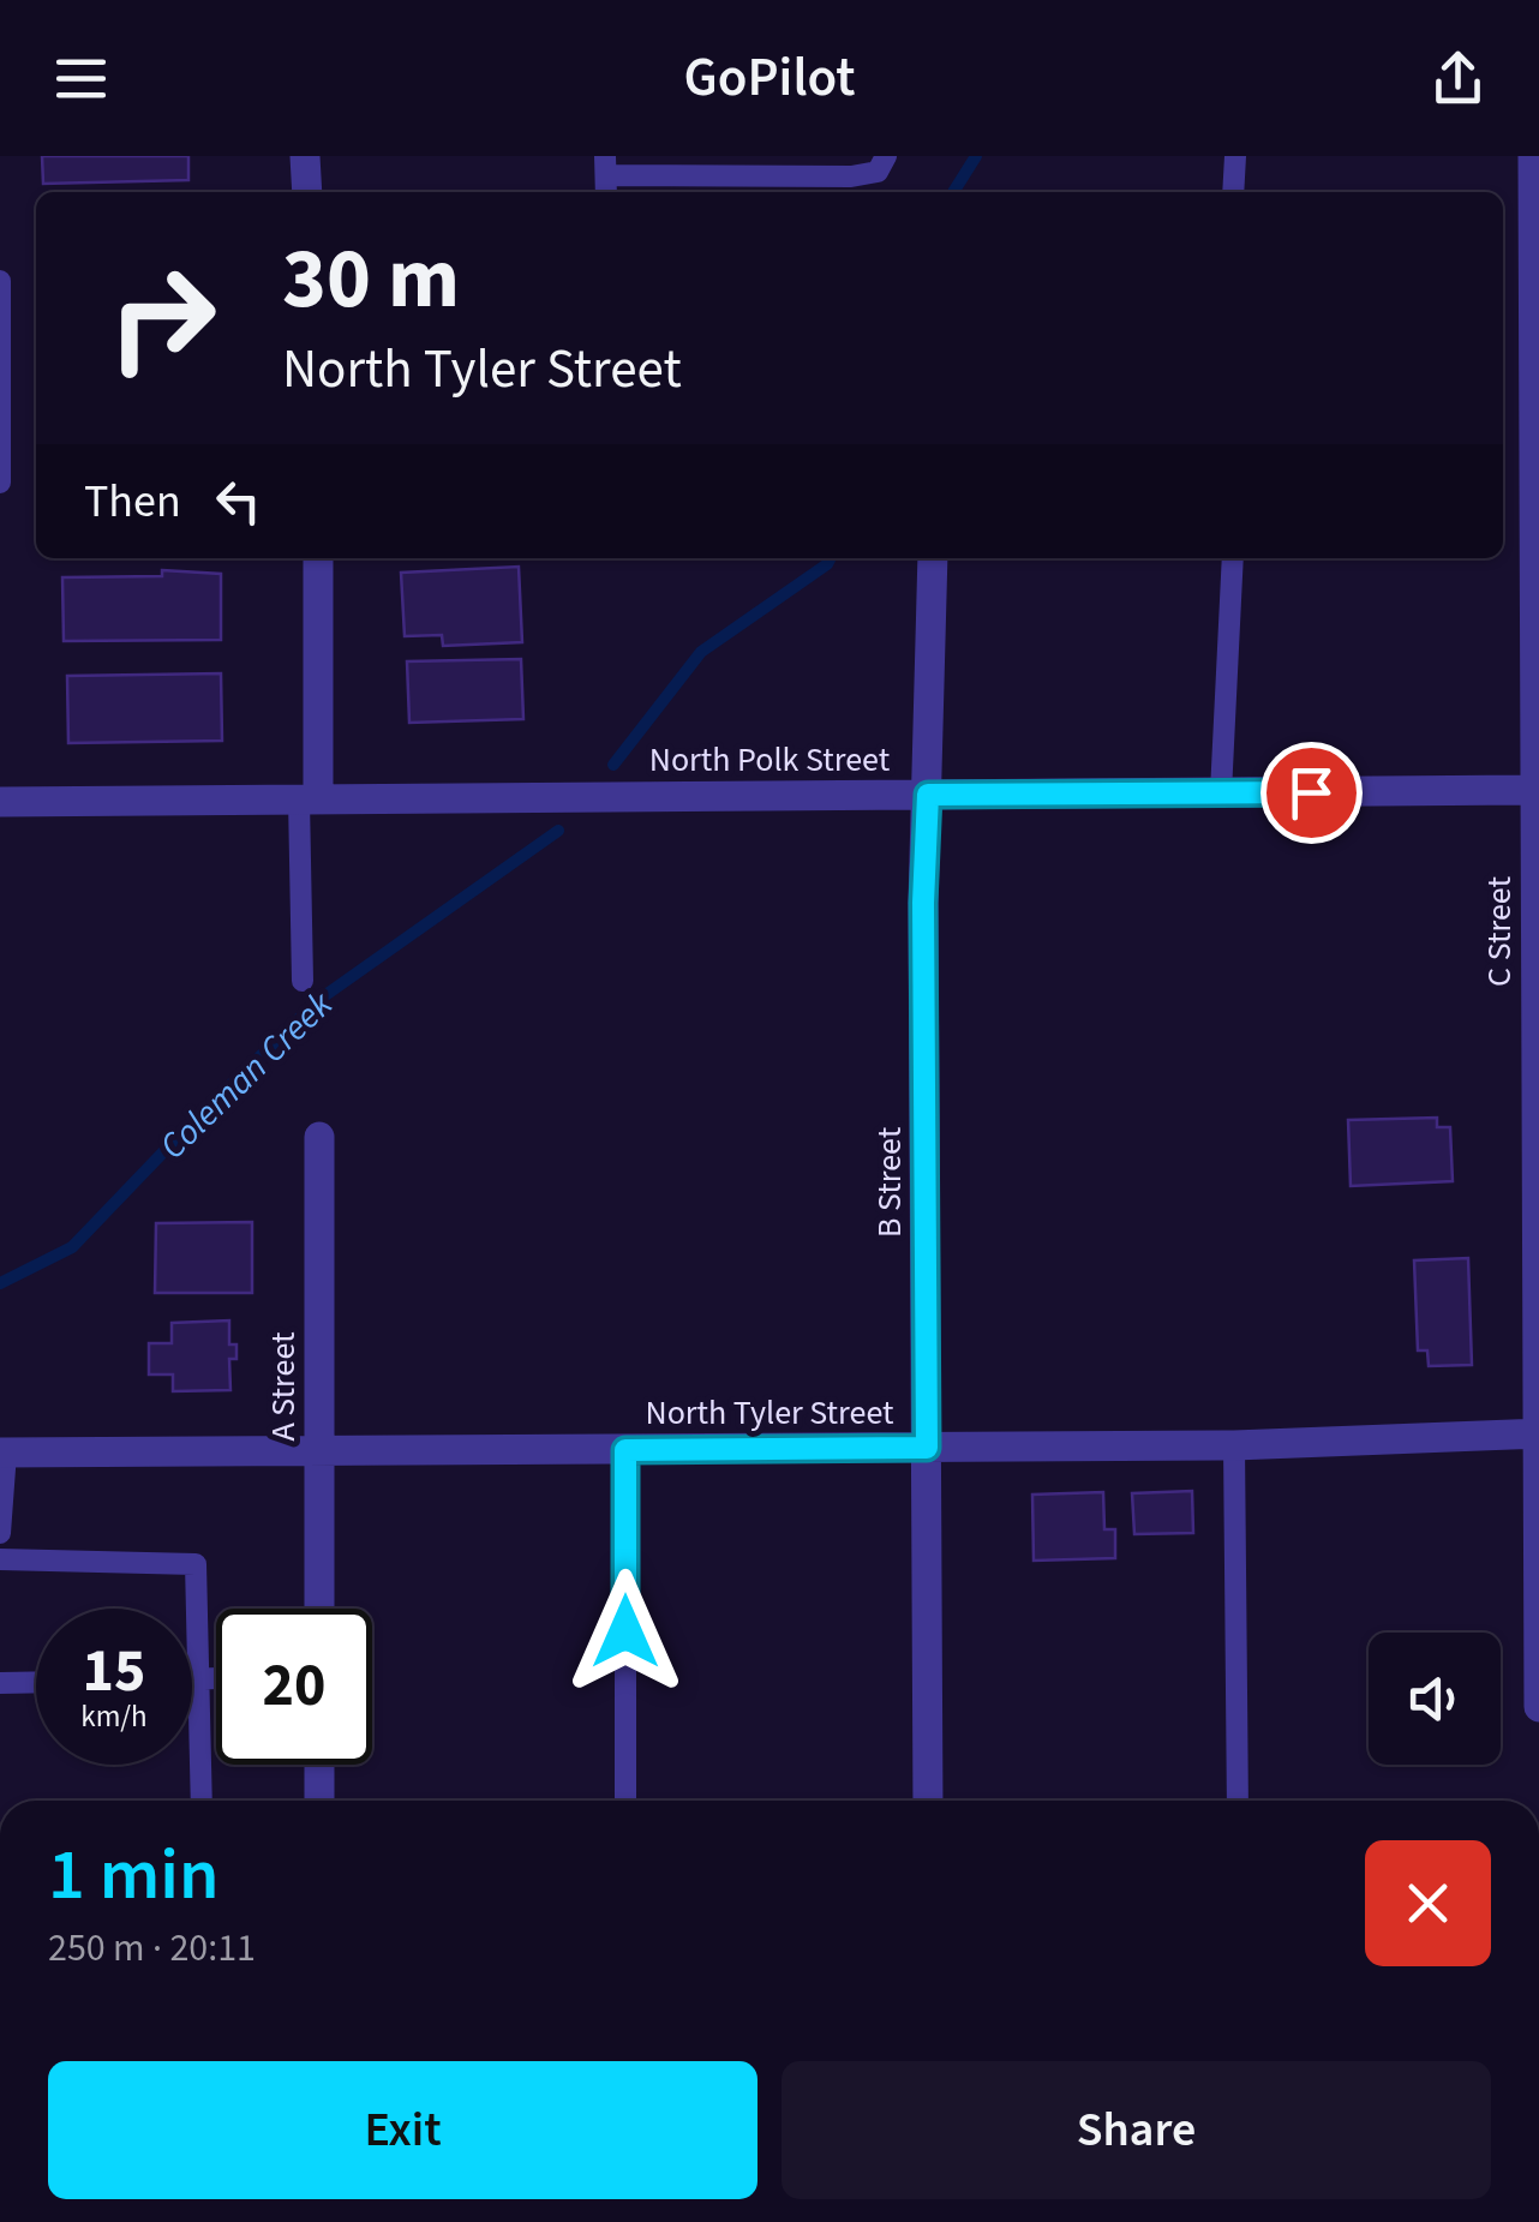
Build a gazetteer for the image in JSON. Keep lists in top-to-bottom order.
{
  "streets": {
    "street": [
      "North Polk Street",
      "C Street",
      "B Street",
      "A Street",
      "North Tyler Street"
    ]
  },
  "crossings": [
    ["North Polk Street", "C Street"],
    ["North Polk Street", "B Street"],
    ["C Street", "North Tyler Street"],
    ["B Street", "North Tyler Street"],
    ["A Street", "North Tyler Street"]
  ],
  "water": ["Coleman Creek"],
  "page": {
    "header": "GoPilot",
    "turn": ["30 m", "North Tyler Street"],
    "then": "Then",
    "speed": "15 km/h",
    "limit": "20",
    "heading": ["1 min", "250 m · 20:11"],
    "buttons": ["Exit", "Share"]
  }
}
